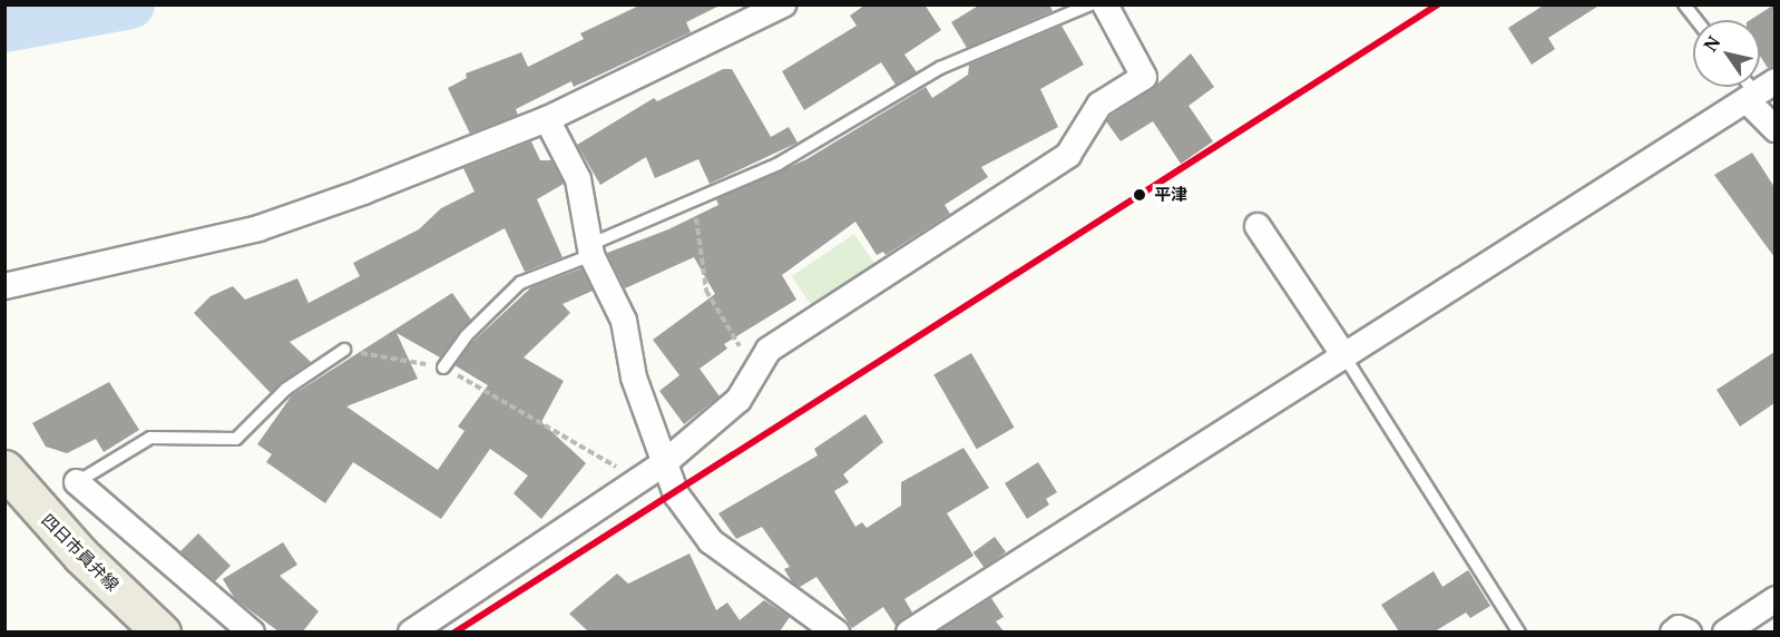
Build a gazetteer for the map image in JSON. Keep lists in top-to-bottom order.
{
  "streets": {
    "main road": ["四日市員弁線"]
  },
  "places": ["平津"],
  "north": "top left"
}
